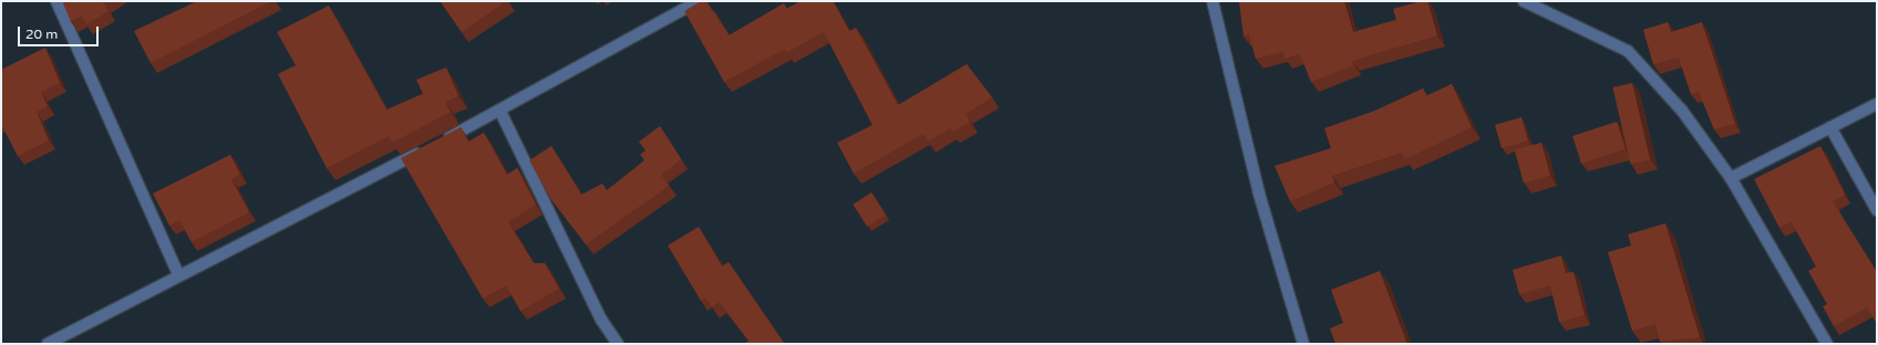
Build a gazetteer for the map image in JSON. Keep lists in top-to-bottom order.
{
  "scale_bar": "20 m"
}
